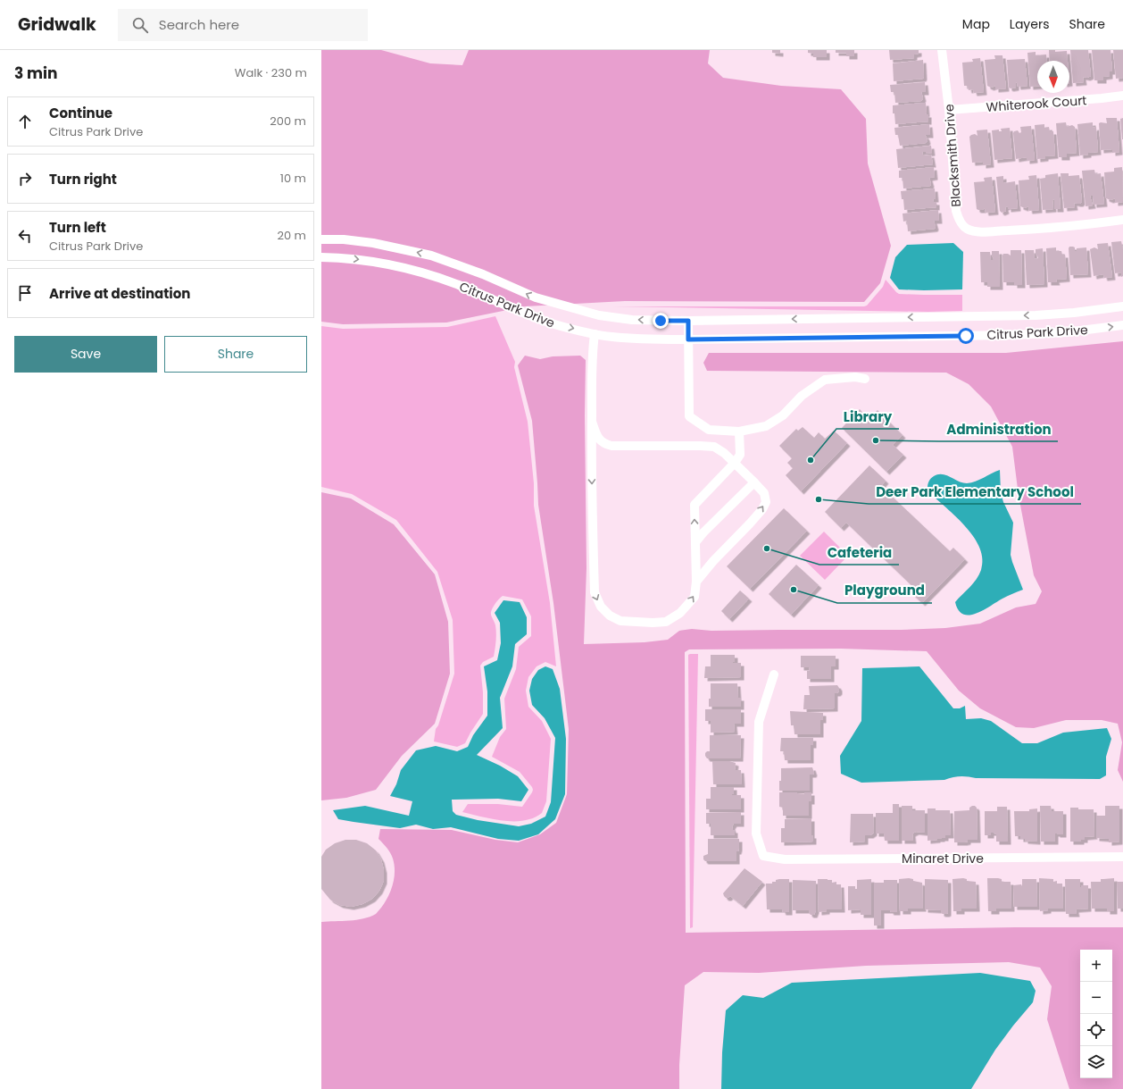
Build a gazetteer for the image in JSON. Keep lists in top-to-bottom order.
{
  "streets": {
    "street": [
      "Whiterook Court",
      "Blacksmith Drive",
      "Citrus Park Drive",
      "Minaret Drive"
    ]
  },
  "crossings": [
    ["Whiterook Court", "Blacksmith Drive"]
  ],
  "places": [
    "Administration",
    "Library",
    "Deer Park Elementary School",
    "Cafeteria",
    "Playground"
  ],
  "north": "bottom",
  "page": {
    "header": "Gridwalk",
    "search": "Search here",
    "nav": ["Map", "Layers", "Share"],
    "heading": ["3 min", "Walk · 230 m"],
    "list": [
      ["Continue", "Citrus Park Drive", "200 m"],
      ["Turn right", "10 m"],
      ["Turn left", "Citrus Park Drive", "20 m"],
      "Arrive at destination"
    ],
    "buttons": ["Save", "Share"],
    "map_buttons": ["+", "−"]
  }
}
